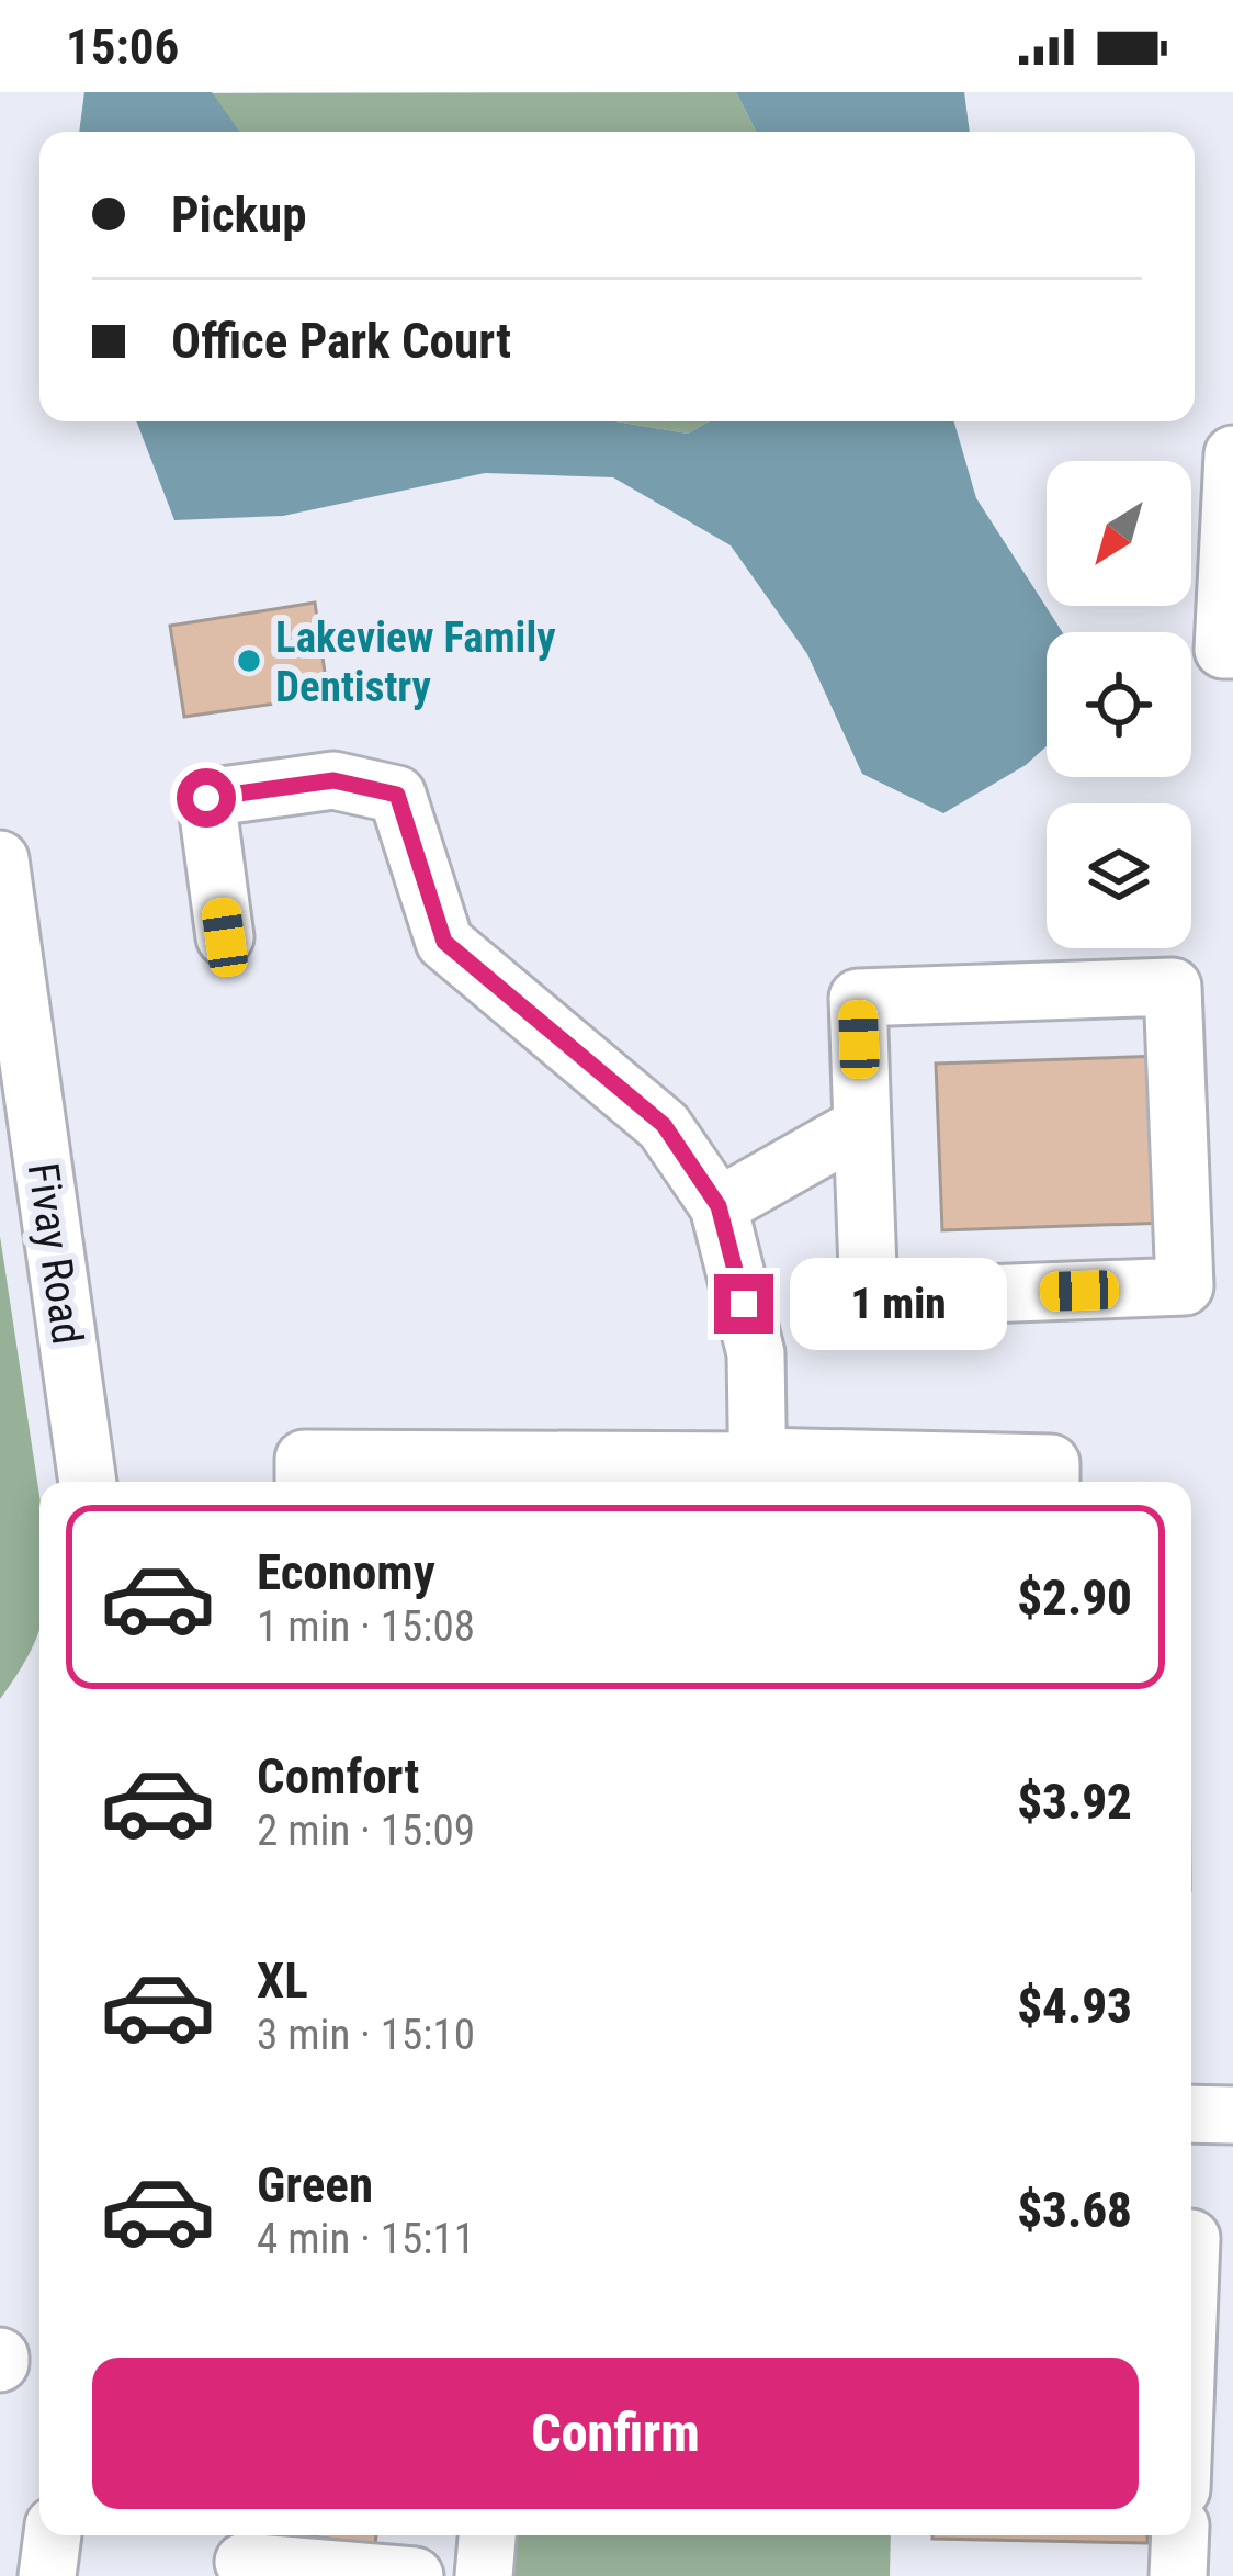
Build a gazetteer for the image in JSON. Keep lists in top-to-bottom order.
{
  "streets": {
    "street": ["Fivay Road"]
  },
  "places": ["Lakeview Family Dentistry"],
  "north": "bottom left",
  "page": {
    "status": "15:06",
    "banner": ["Pickup", "Office Park Court"],
    "bubble": "1 min",
    "list": [
      {
        "name": "Economy",
        "note": "1 min · 15:08",
        "value": "$2.90"
      },
      {
        "name": "Comfort",
        "note": "2 min · 15:09",
        "value": "$3.92"
      },
      {
        "name": "XL",
        "note": "3 min · 15:10",
        "value": "$4.93"
      },
      {
        "name": "Green",
        "note": "4 min · 15:11",
        "value": "$3.68"
      }
    ],
    "buttons": "Confirm"
  }
}
